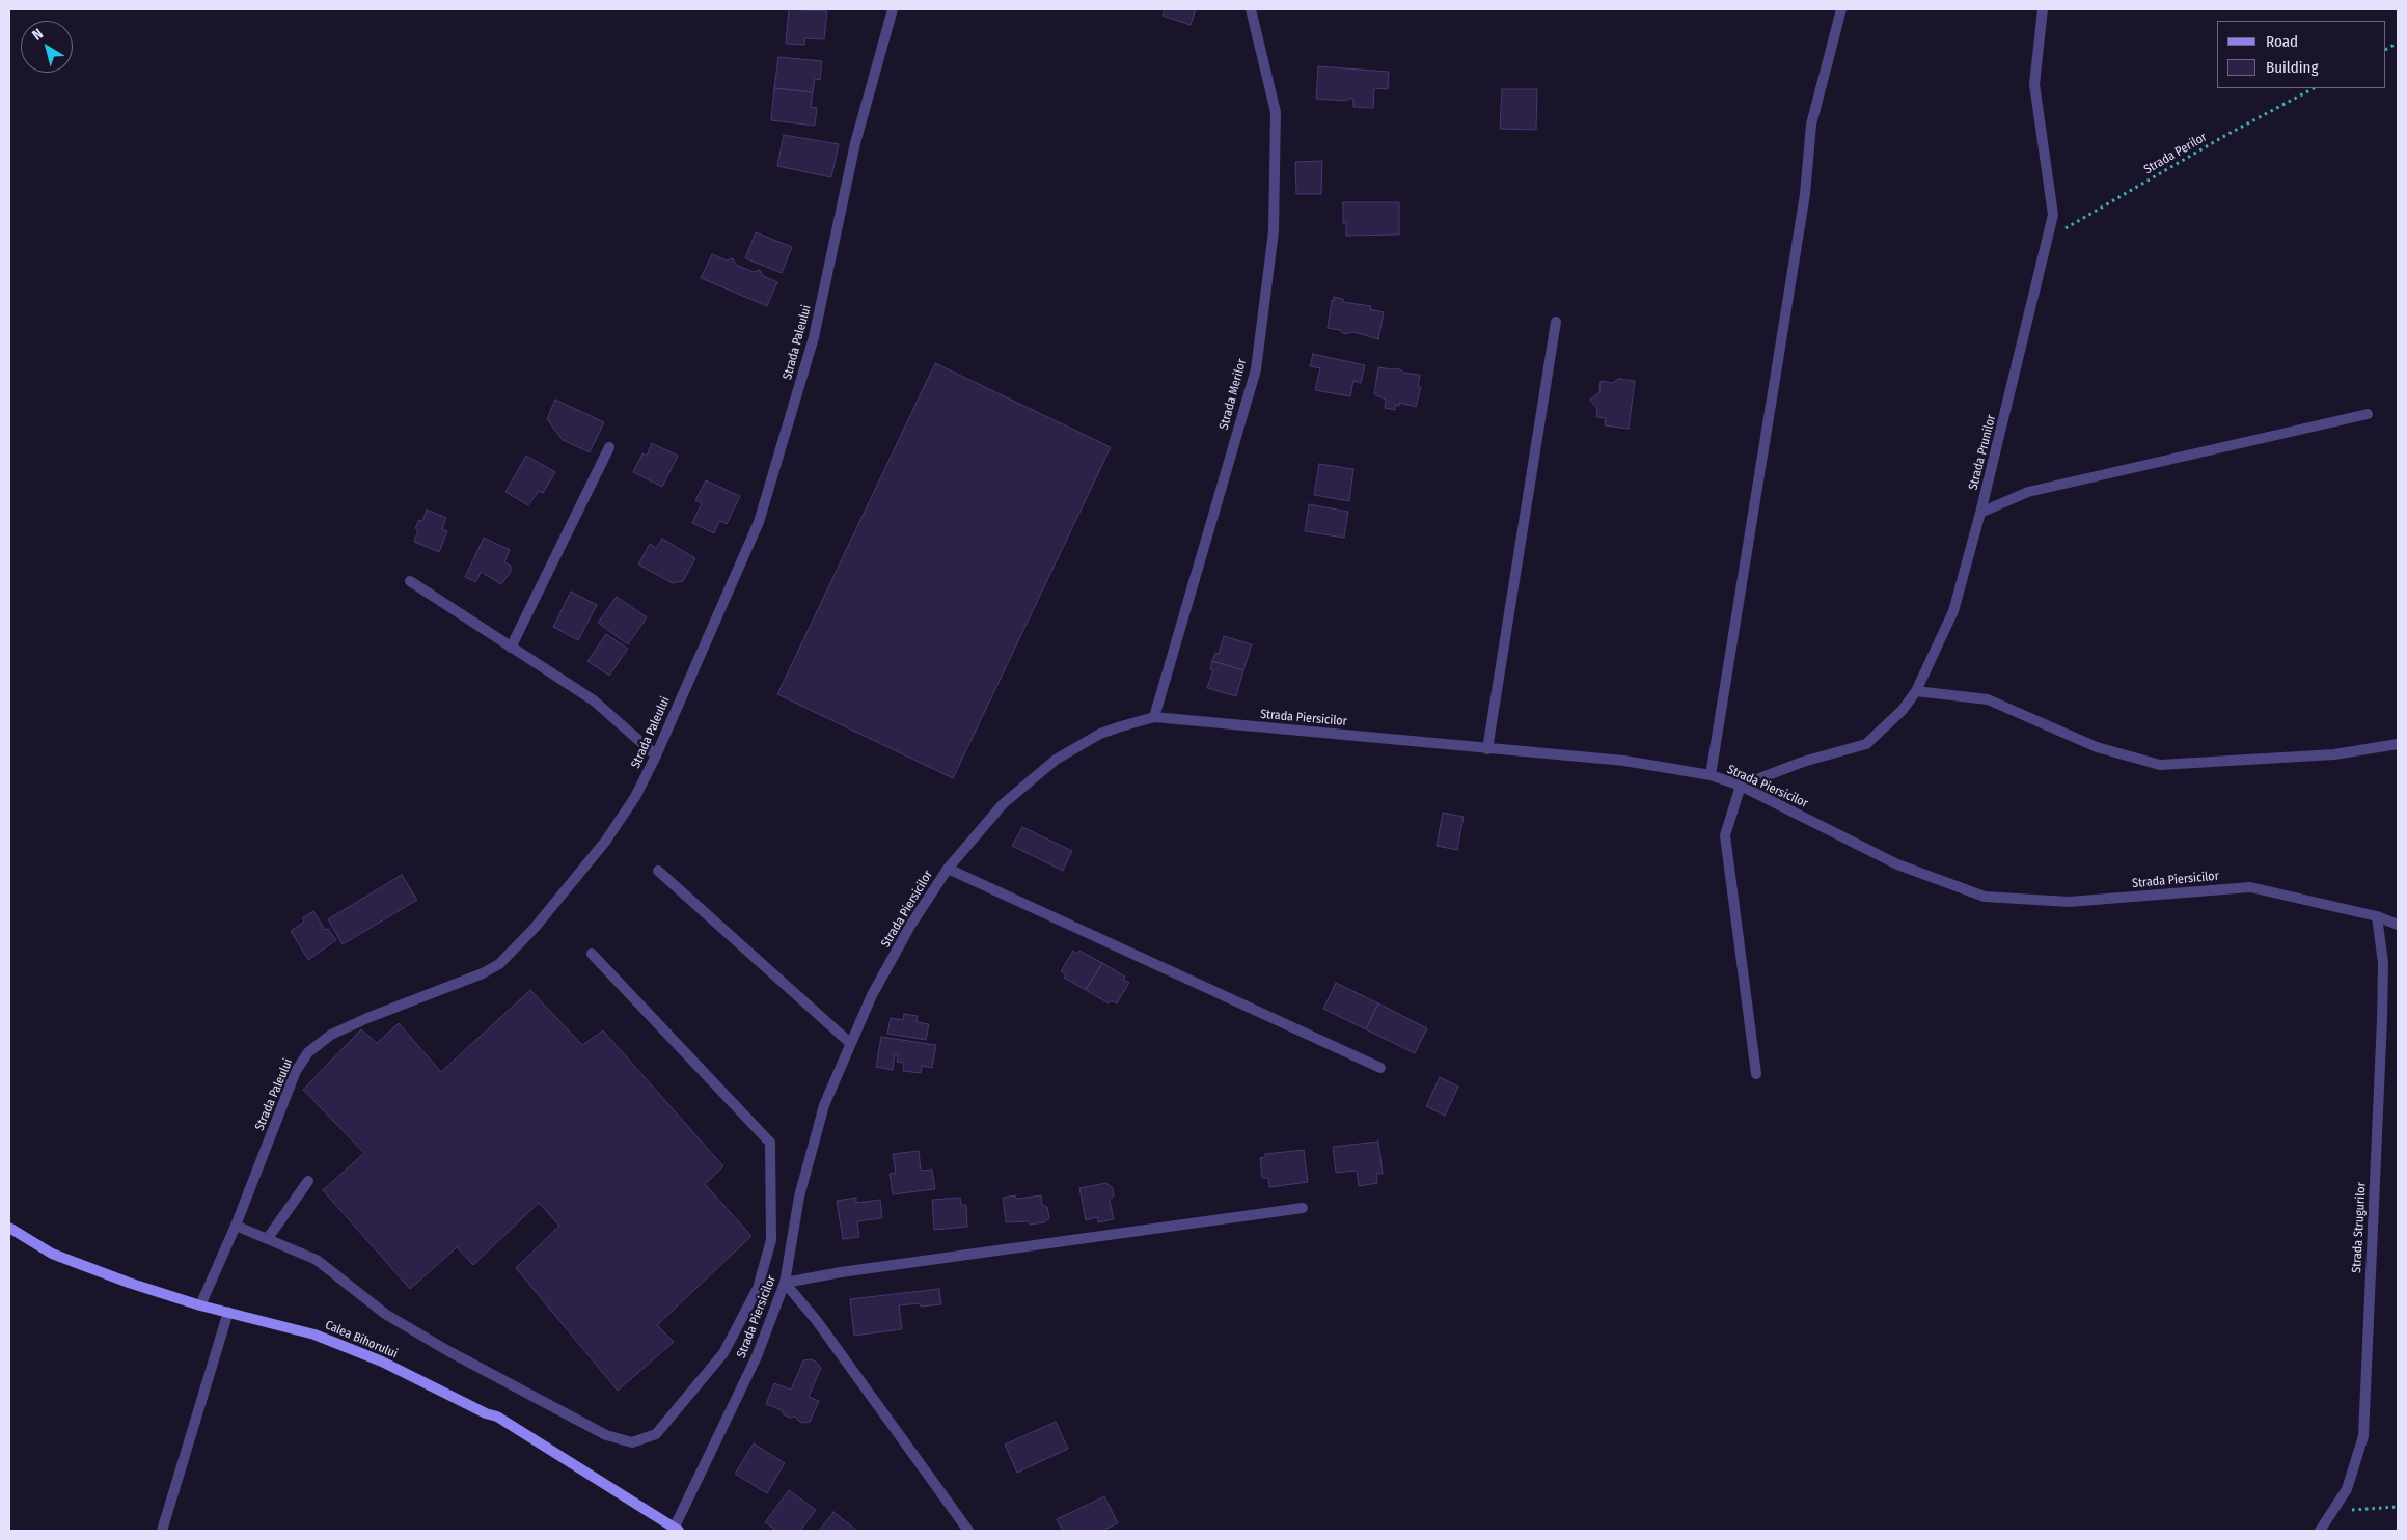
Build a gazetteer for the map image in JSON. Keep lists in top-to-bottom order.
{
  "streets": {
    "main road": ["Calea Bihorului"],
    "street": [
      "Strada Paleului",
      "Strada Merilor",
      "Strada Prunilor",
      "Strada Piersicilor",
      "Strada Strugurilor"
    ],
    "path": ["Strada Perilor"]
  },
  "crossings": [
    ["Strada Perilor", "Strada Prunilor"],
    ["Strada Paleului", "Calea Bihorului"],
    ["Strada Merilor", "Strada Piersicilor"],
    ["Strada Prunilor", "Strada Piersicilor"],
    ["Strada Piersicilor", "Strada Strugurilor"],
    ["Strada Piersicilor", "Calea Bihorului"]
  ],
  "legend": ["Road", "Building"],
  "north": "top left"
}
